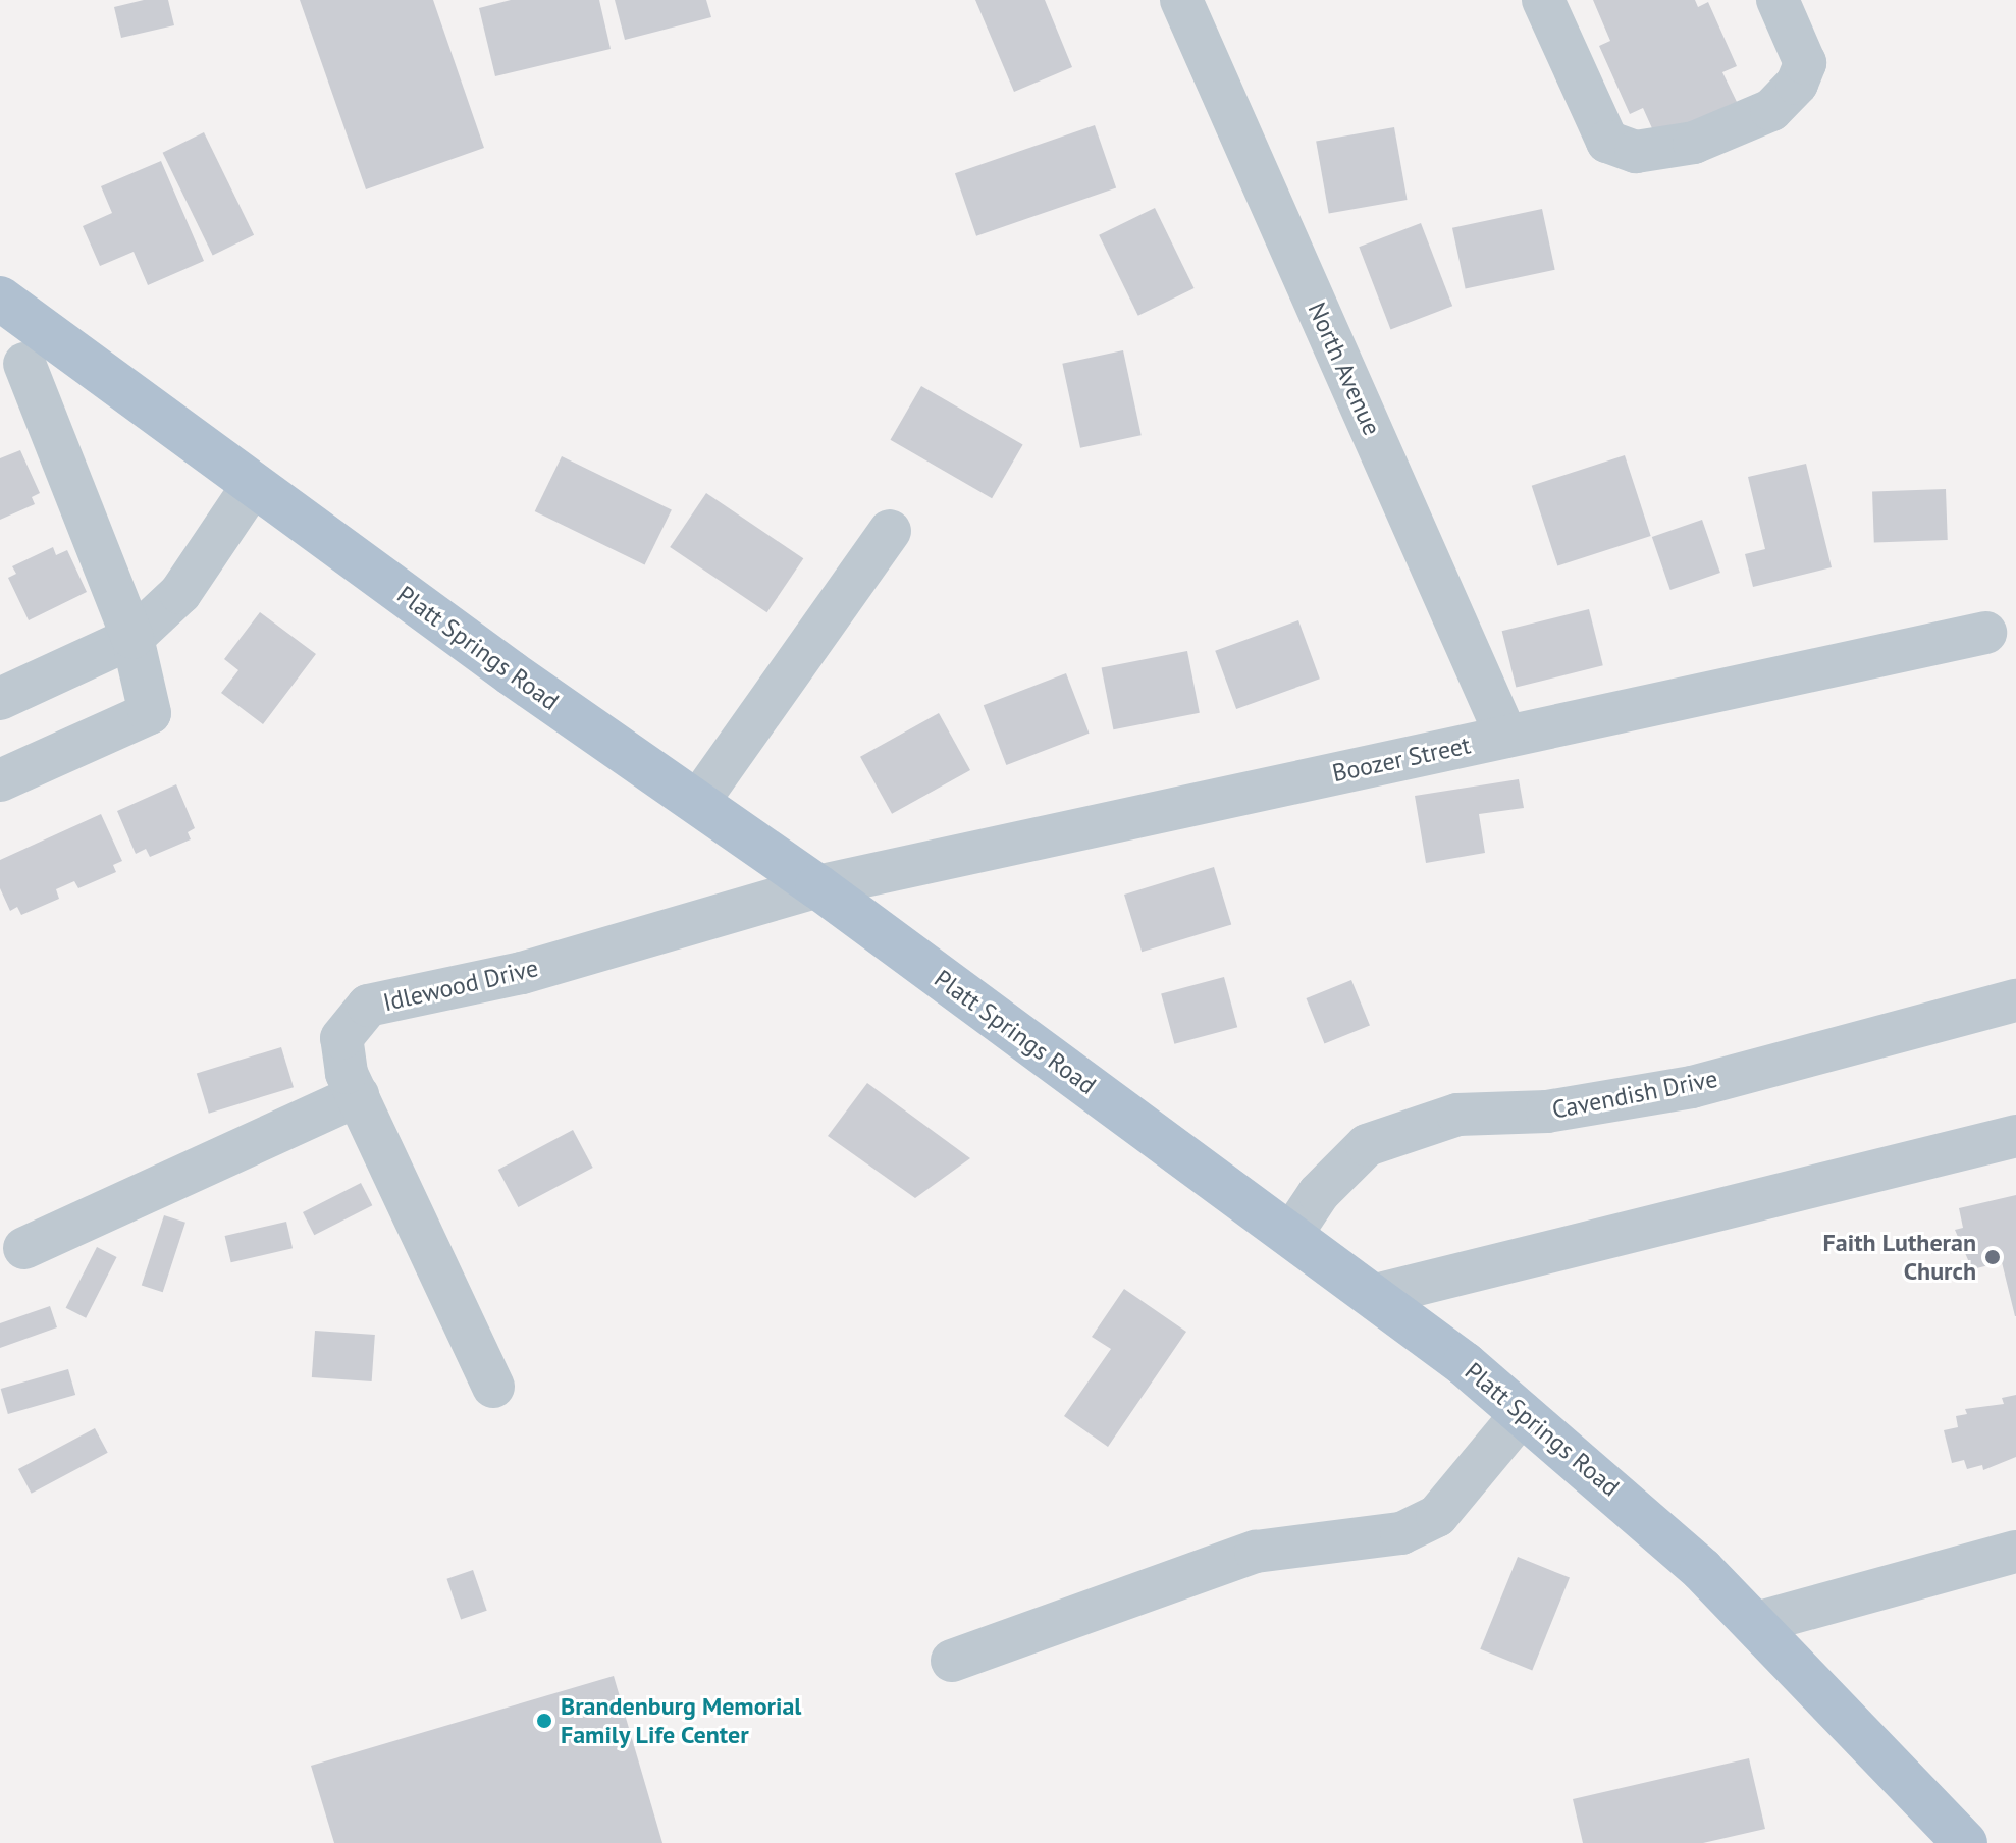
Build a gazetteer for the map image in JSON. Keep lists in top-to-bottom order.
{
  "streets": {
    "main road": ["Platt Springs Road"],
    "street": [
      "North Avenue",
      "Boozer Street",
      "Idlewood Drive",
      "Cavendish Drive"
    ]
  },
  "crossings": [
    ["North Avenue", "Boozer Street"],
    ["Platt Springs Road", "Boozer Street"],
    ["Platt Springs Road", "Idlewood Drive"],
    ["Platt Springs Road", "Cavendish Drive"],
    ["Boozer Street", "Idlewood Drive"]
  ],
  "places": ["Faith Lutheran Church", "Brandenburg Memorial Family Life Center"]
}
